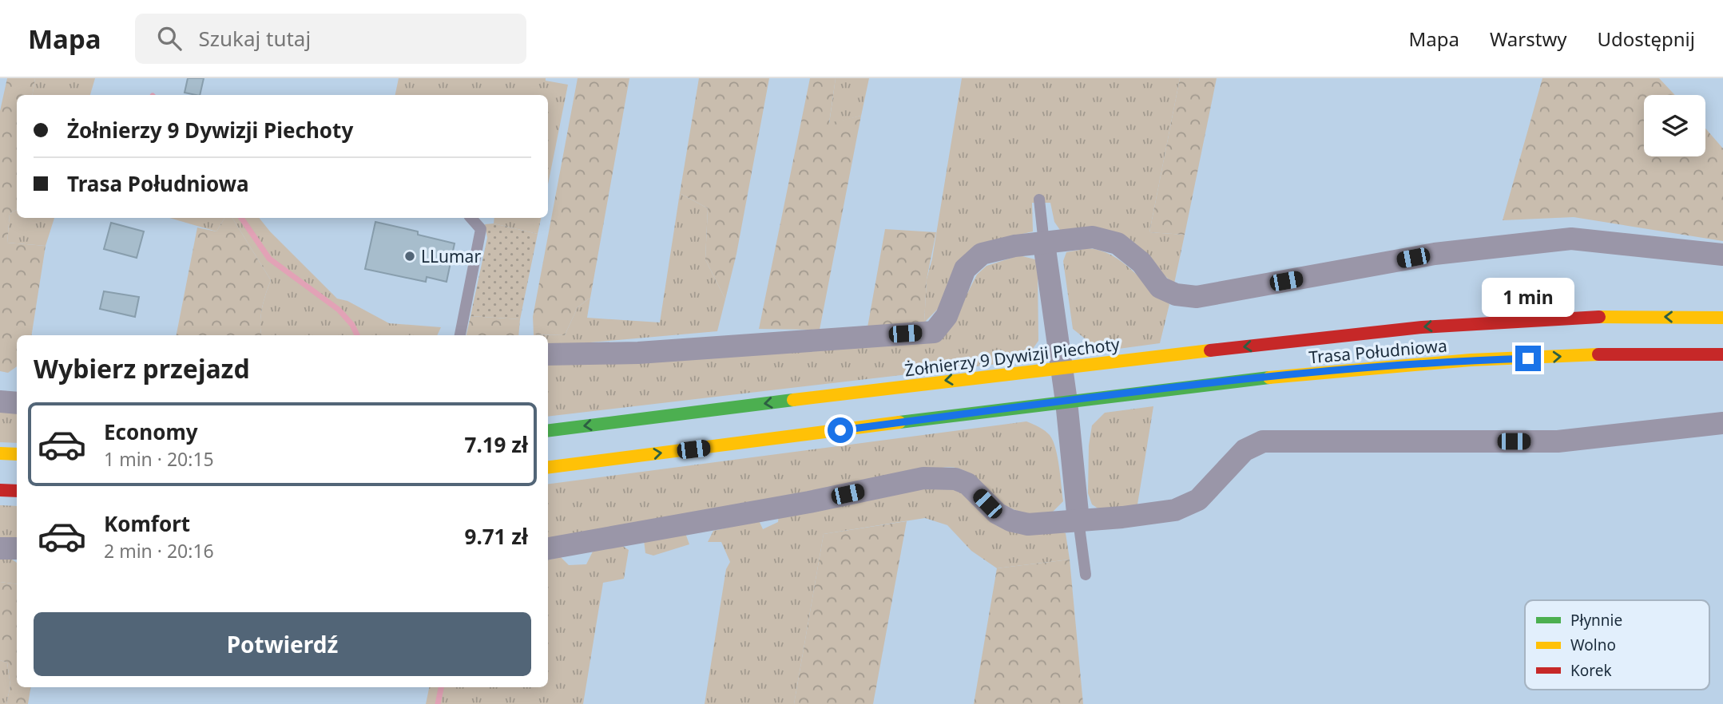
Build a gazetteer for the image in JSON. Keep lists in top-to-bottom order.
{
  "streets": {
    "highway": ["Trasa Południowa", "Żołnierzy 9 Dywizji Piechoty"]
  },
  "one_way": ["Trasa Południowa"],
  "places": ["LLumar"],
  "legend": ["Płynnie", "Wolno", "Korek"],
  "page": {
    "header": "Mapa",
    "search": "Szukaj tutaj",
    "nav": ["Mapa", "Warstwy", "Udostępnij"],
    "banner": ["Żołnierzy 9 Dywizji Piechoty", "Trasa Południowa"],
    "bubble": "1 min",
    "heading": "Wybierz przejazd",
    "list": [
      {
        "name": "Economy",
        "note": "1 min · 20:15",
        "value": "7.19 zł"
      },
      {
        "name": "Komfort",
        "note": "2 min · 20:16",
        "value": "9.71 zł"
      }
    ],
    "buttons": "Potwierdź"
  }
}
